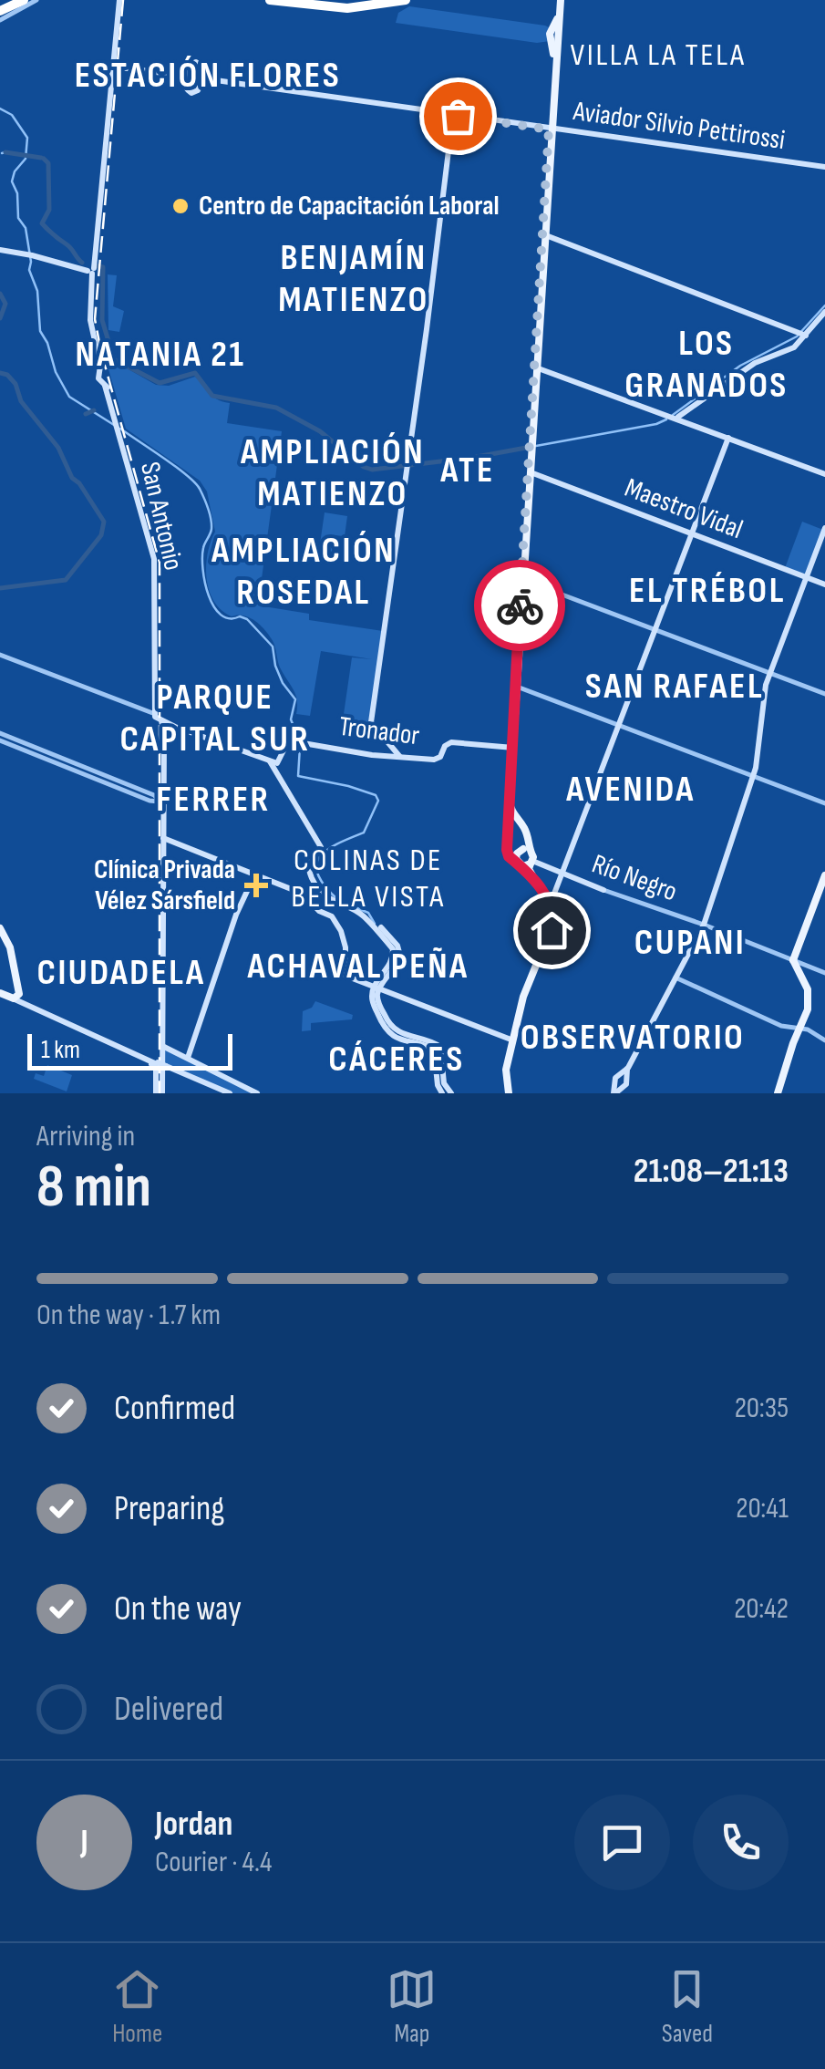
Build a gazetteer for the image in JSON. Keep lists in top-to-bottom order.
{
  "streets": {
    "main road": [
      "Aviador Silvio Pettirossi",
      "Maestro Vidal",
      "San Antonio",
      "Tronador",
      "Río Negro"
    ]
  },
  "districts": [
    "VILLA LA TELA",
    "ESTACIÓN FLORES",
    "BENJAMÍN MATIENZO",
    "LOS GRANADOS",
    "NATANIA 21",
    "AMPLIACIÓN MATIENZO",
    "ATE",
    "AMPLIACIÓN ROSEDAL",
    "EL TRÉBOL",
    "SAN RAFAEL",
    "PARQUE CAPITAL SUR",
    "AVENIDA",
    "FERRER",
    "COLINAS DE BELLA VISTA",
    "CUPANI",
    "ACHAVAL PEÑA",
    "CIUDADELA",
    "OBSERVATORIO",
    "CÁCERES"
  ],
  "places": {
    "other": ["Centro de Capacitación Laboral"],
    "health": ["Clínica Privada Vélez Sársfield"]
  },
  "scale_bar": "1 km",
  "page": {
    "scale": "1 km",
    "heading": ["8 min", "Arriving in", "21:08–21:13"],
    "panel": ["Jordan", "Courier · 4.4"],
    "bar": "On the way · 1.7 km",
    "list": [
      ["Confirmed", "20:35"],
      ["Preparing", "20:41"],
      ["On the way", "20:42"],
      "Delivered"
    ],
    "round": "J",
    "tabs": ["Home", "Map", "Saved"]
  }
}
